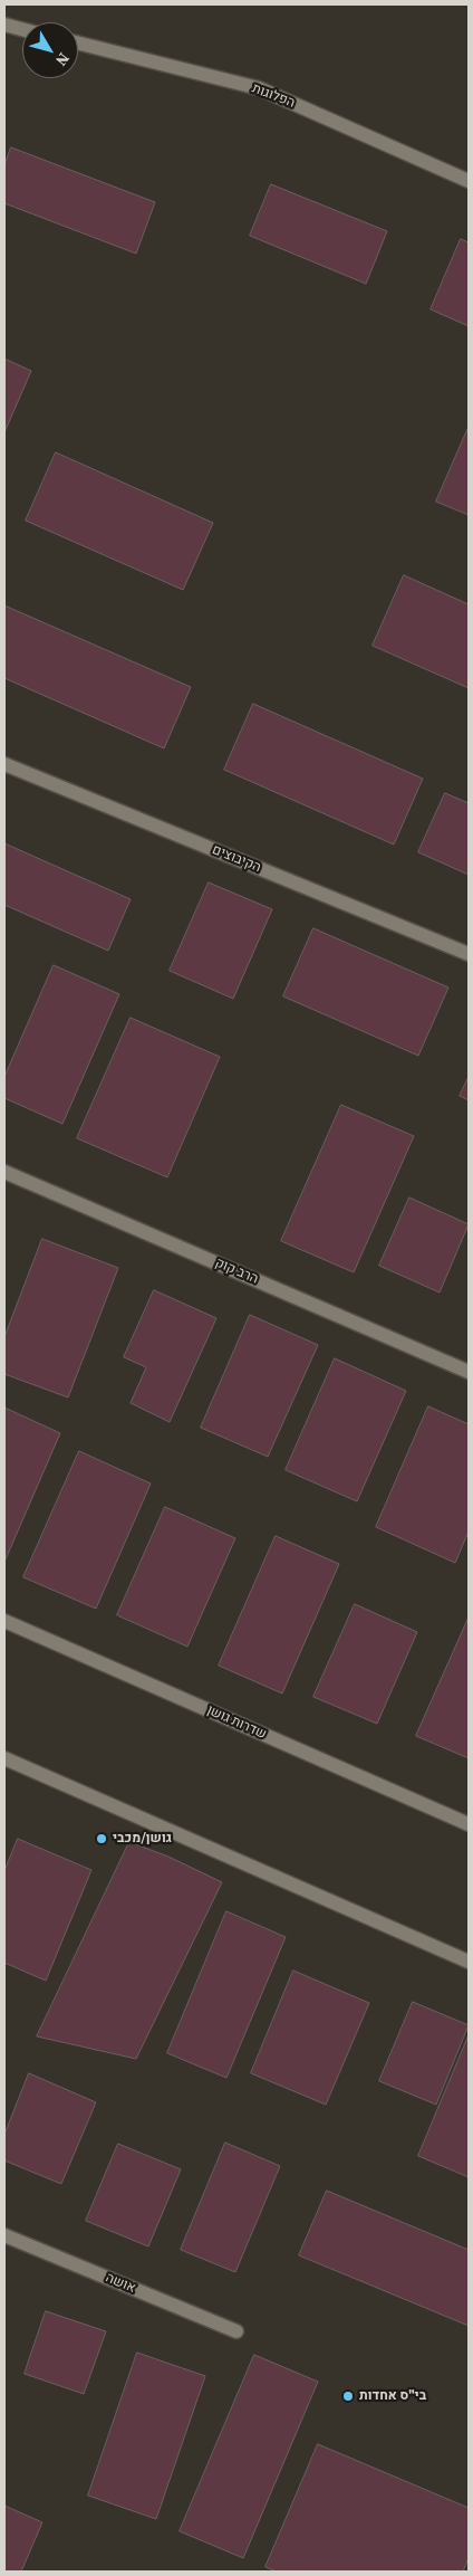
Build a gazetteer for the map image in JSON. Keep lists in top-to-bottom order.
{
  "streets": {
    "street": [
      "הפלוגות",
      "הקיבוצים",
      "הרב קוק",
      "שדרות גושן",
      "אושה"
    ]
  },
  "places": ["גושן/מכבי", "בי\"ס אחדות"],
  "north": "bottom right"
}
